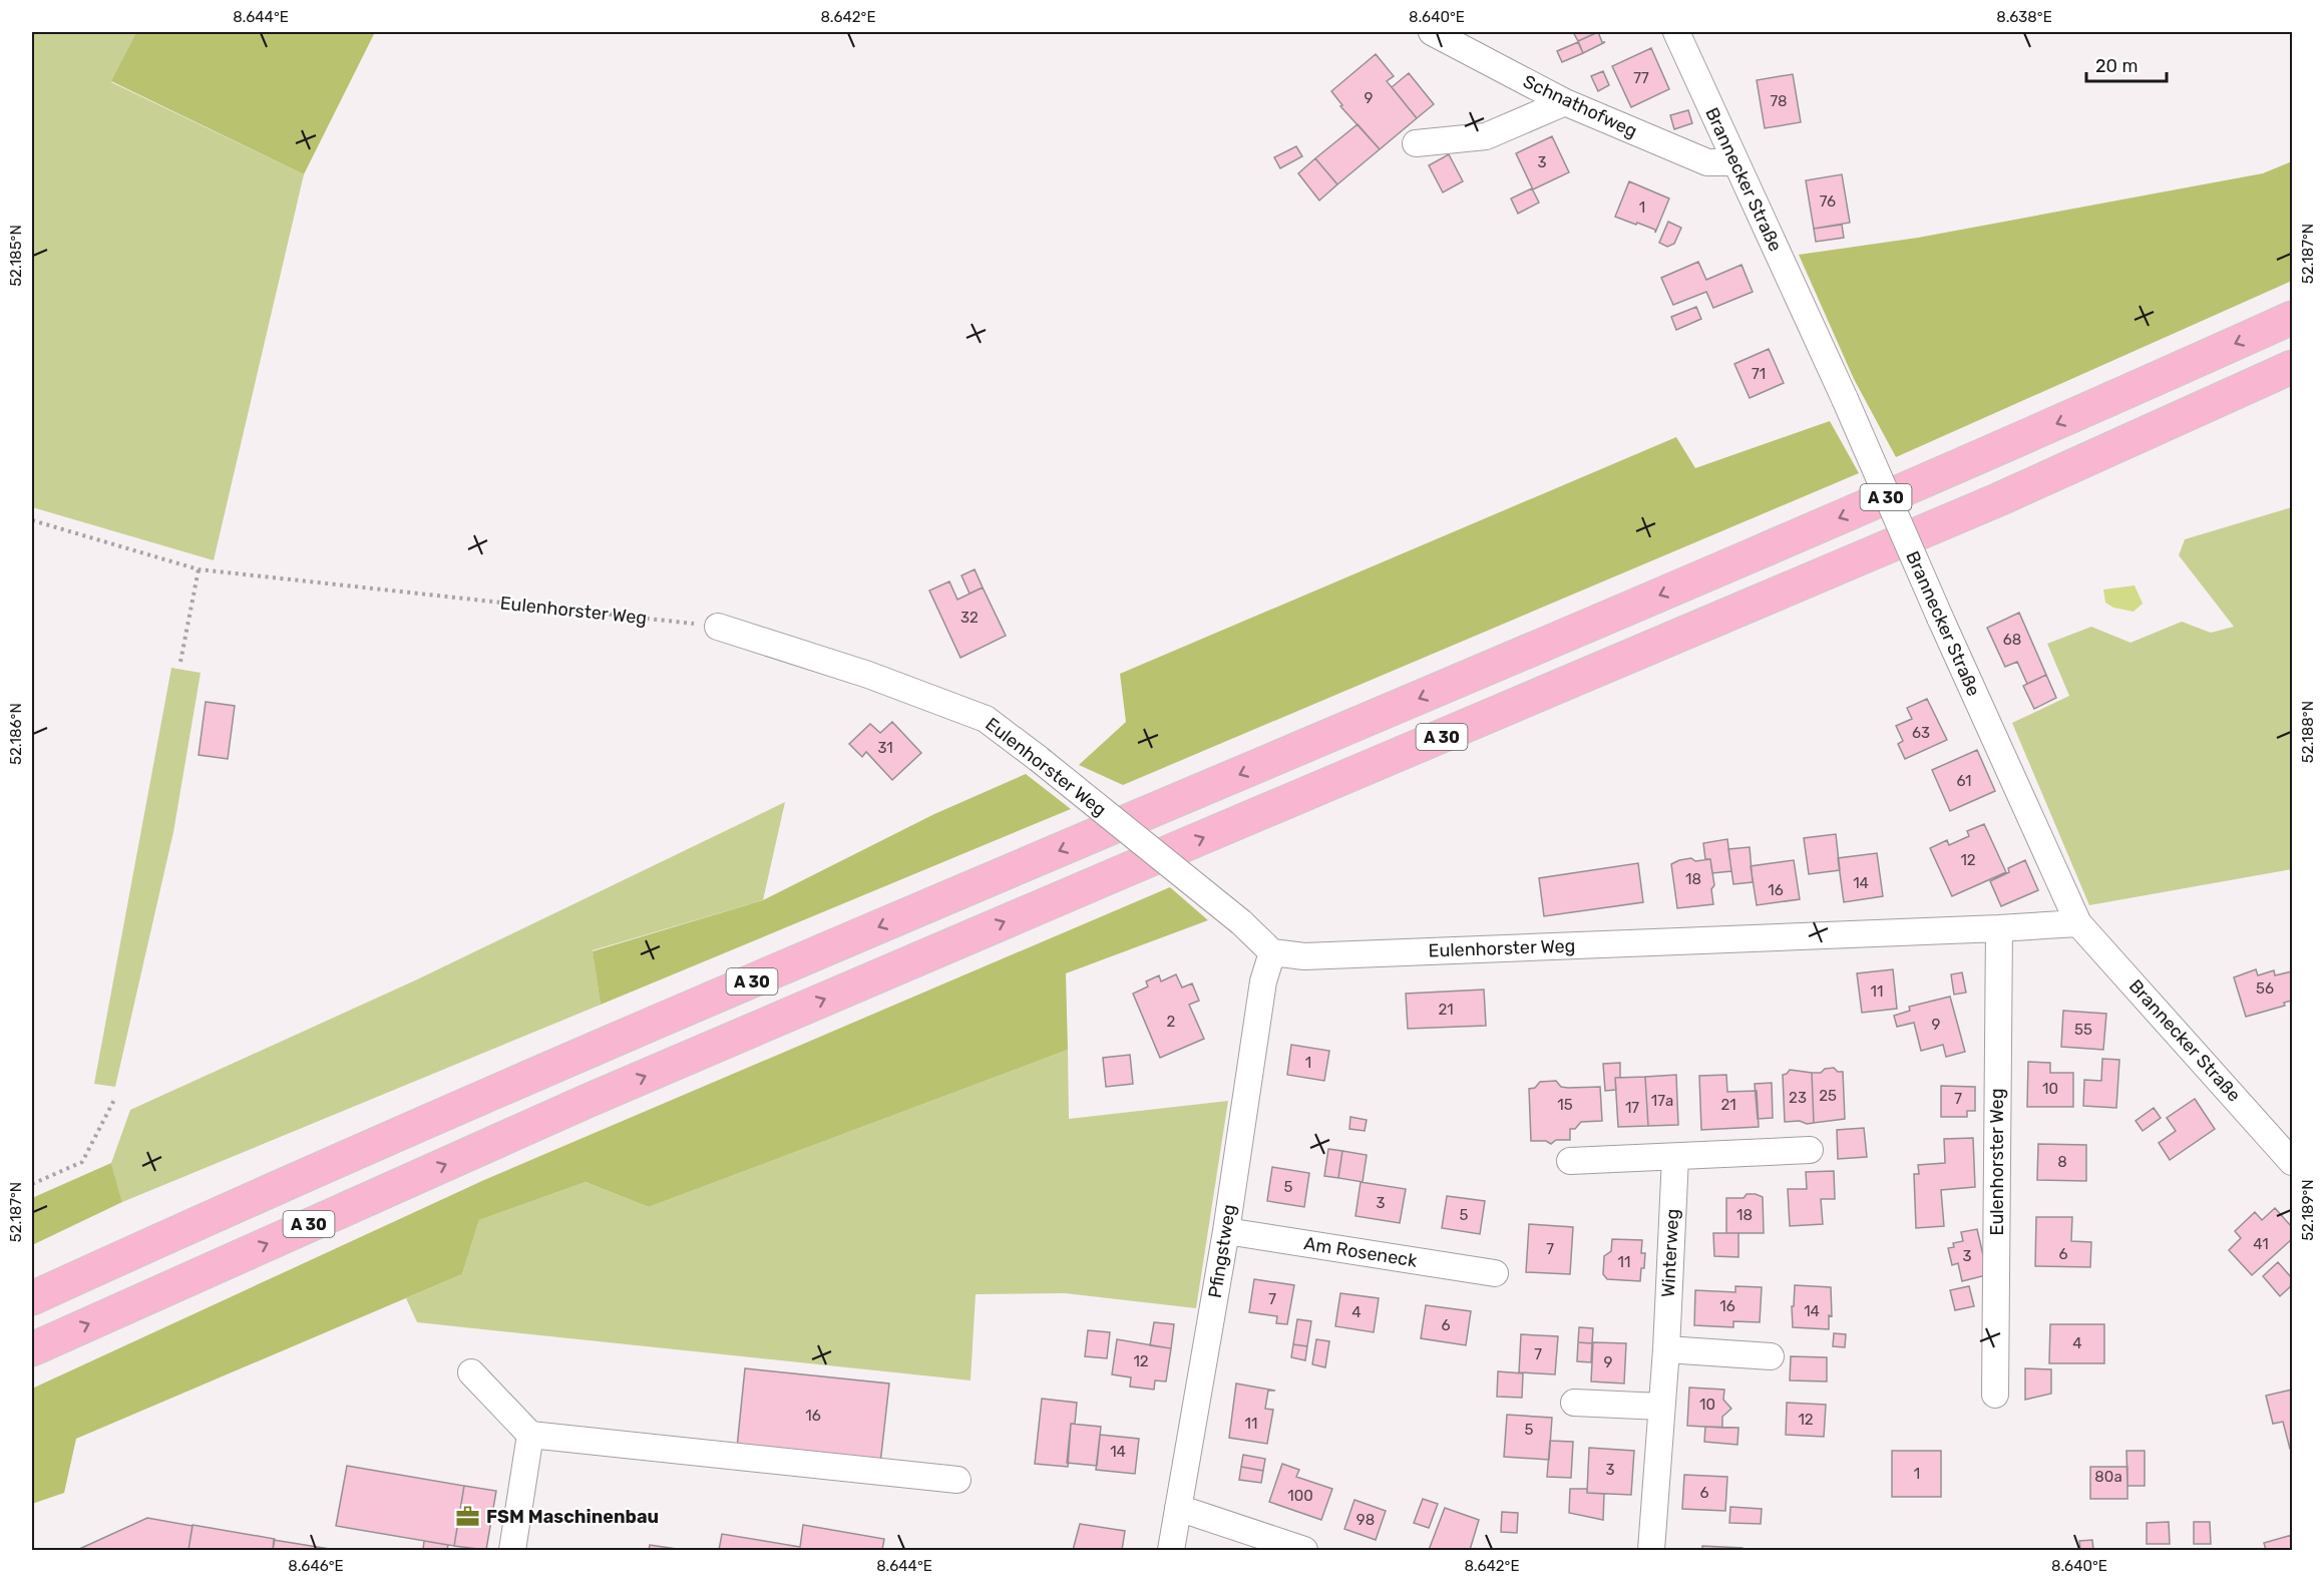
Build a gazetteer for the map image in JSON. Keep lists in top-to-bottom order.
{
  "streets": {
    "highway": ["A 30"],
    "street": [
      "Schnathofweg",
      "Brannecker Straße",
      "Eulenhorster Weg",
      "Pfingstweg",
      "Am Roseneck",
      "Winterweg"
    ]
  },
  "crossings": [
    ["Schnathofweg", "Brannecker Straße"],
    ["Brannecker Straße", "Eulenhorster Weg"],
    ["Eulenhorster Weg", "Pfingstweg"],
    ["Pfingstweg", "Am Roseneck"]
  ],
  "places": {
    "office": ["FSM Maschinenbau"]
  },
  "house_numbers": [
    "77",
    "9",
    "78",
    "3",
    "76",
    "1",
    "71",
    "32",
    "68",
    "63",
    "31",
    "61",
    "12",
    "18",
    "14",
    "16",
    "56",
    "11",
    "21",
    "2",
    "9",
    "55",
    "1",
    "10",
    "25",
    "23",
    "7",
    "17a",
    "15",
    "21",
    "17",
    "8",
    "5",
    "3",
    "5",
    "18",
    "41",
    "7",
    "6",
    "3",
    "11",
    "7",
    "16",
    "14",
    "4",
    "6",
    "4",
    "7",
    "12",
    "9",
    "10",
    "16",
    "12",
    "11",
    "5",
    "14",
    "3",
    "1",
    "80a",
    "6",
    "100",
    "98"
  ],
  "scale_bar": "20 m",
  "coordinates": [
    "8.644°E",
    "8.642°E",
    "8.640°E",
    "8.638°E",
    "52.187°N",
    "52.185°N",
    "52.188°N",
    "52.186°N",
    "52.189°N",
    "8.646°E"
  ]
}
